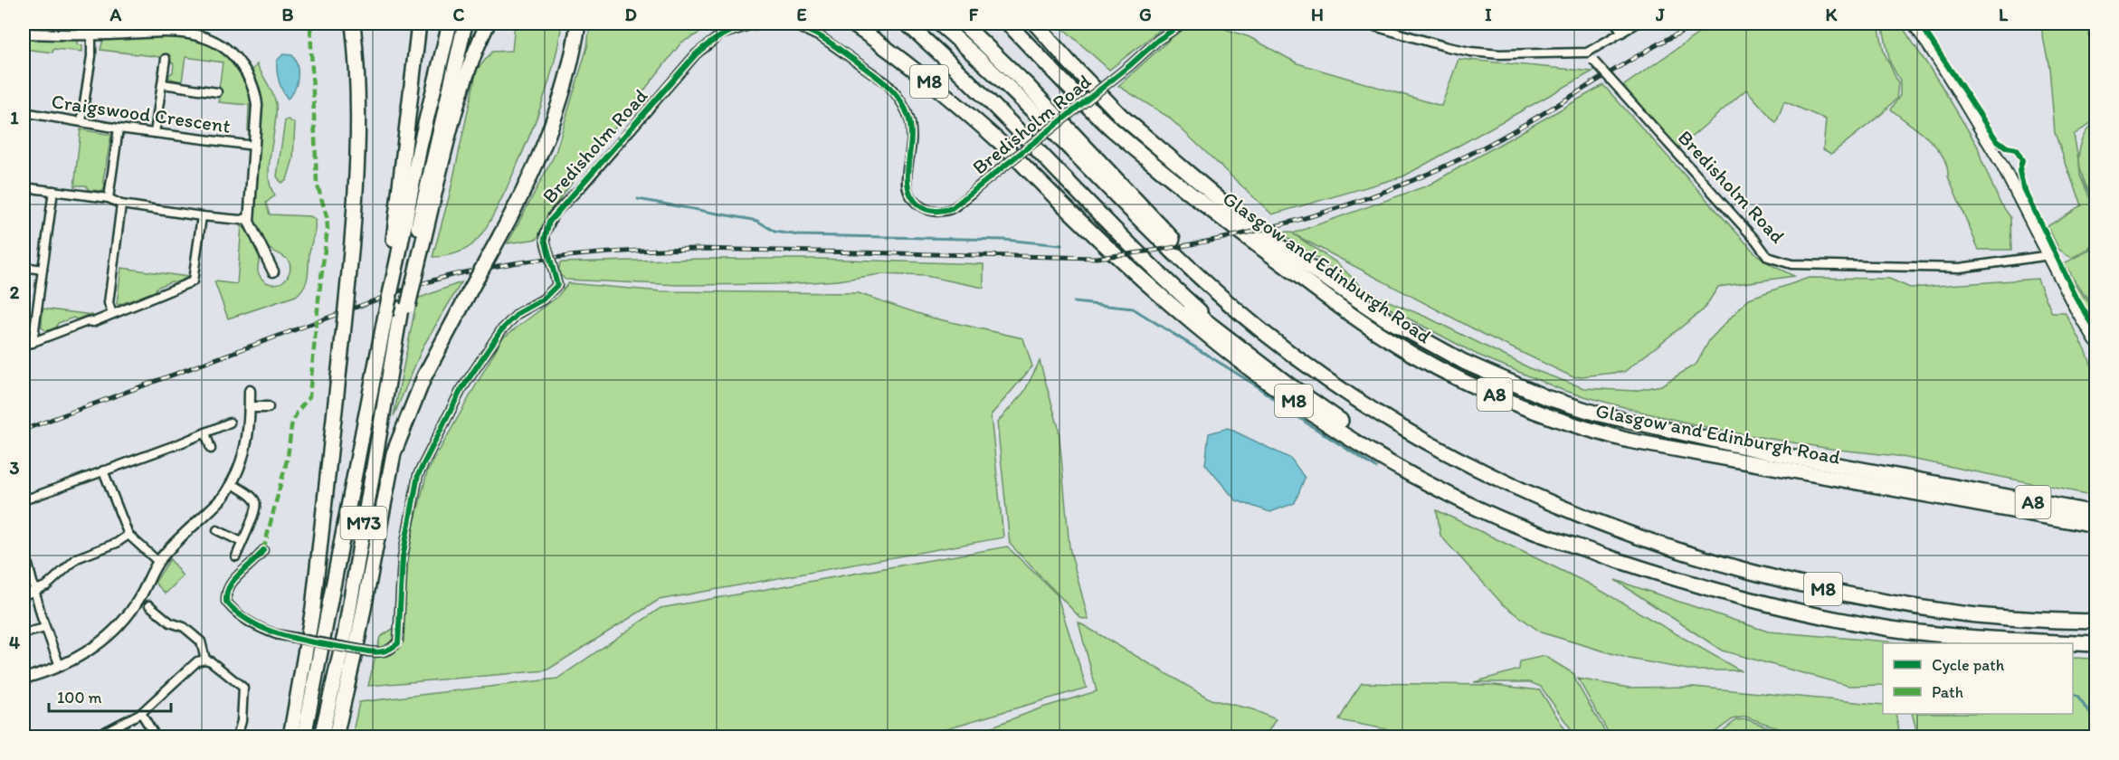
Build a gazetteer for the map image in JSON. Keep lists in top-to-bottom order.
{
  "streets": {
    "highway": [
      "M8",
      "Glasgow and Edinburgh Road",
      "A8",
      "M73"
    ],
    "street": ["Craigswood Crescent", "Bredisholm Road"]
  },
  "legend": ["Cycle path", "Path"],
  "scale_bar": "100 m",
  "grid": {
    "columns": [
      "A",
      "B",
      "C",
      "D",
      "E",
      "F",
      "G",
      "H",
      "I",
      "J",
      "K",
      "L"
    ],
    "rows": [
      "1",
      "2",
      "3",
      "4"
    ]
  }
}
